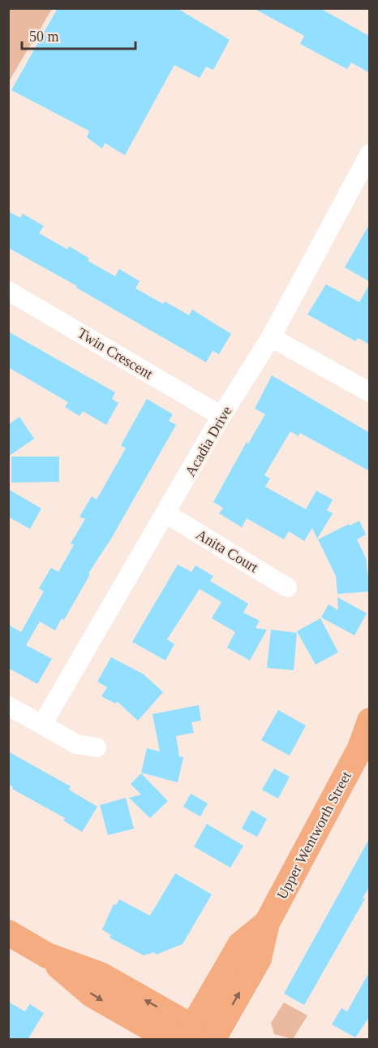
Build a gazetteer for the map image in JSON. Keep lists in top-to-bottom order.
{
  "streets": {
    "main road": ["Upper Wentworth Street"],
    "street": ["Twin Crescent", "Acadia Drive", "Anita Court"]
  },
  "crossings": [
    ["Twin Crescent", "Acadia Drive"],
    ["Acadia Drive", "Anita Court"]
  ],
  "scale_bar": "50 m"
}
